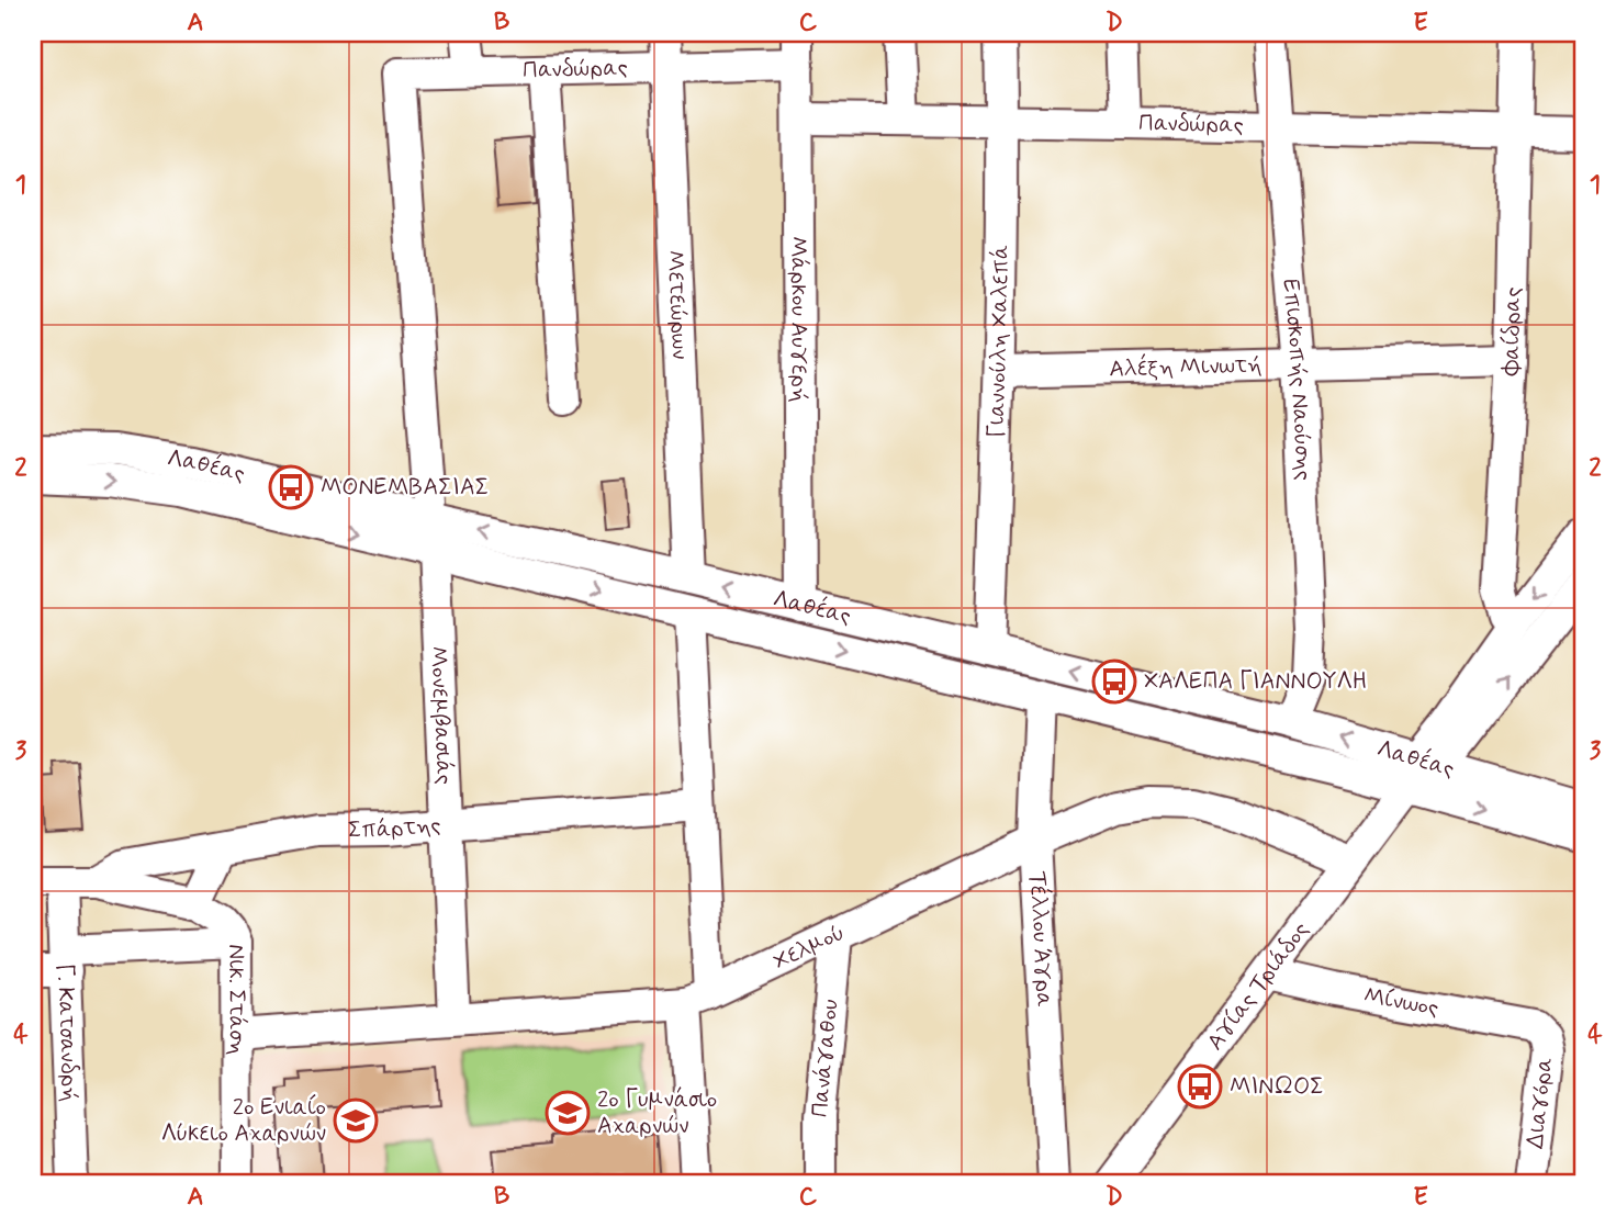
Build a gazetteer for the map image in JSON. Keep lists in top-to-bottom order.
{
  "streets": {
    "street": [
      "Πανδώρας",
      "Μετεώρων",
      "Μάρκου Αυγερή",
      "Φαίδρας",
      "Γιαννούλη Χαλεπά",
      "Αλέξη Μινωτή",
      "Επισκοπής Ναούσης",
      "Λαθέας",
      "Μονεμβασιάς",
      "Σπάρτης",
      "Τέλλου Άγρα",
      "Χελμού",
      "Αγίας Τριάδος",
      "Μίνωος",
      "Νικ. Στάση",
      "Γ. Κατσανδρή",
      "Πανάγαθου",
      "Διαγόρα"
    ]
  },
  "crossings": [
    ["Πανδώρας", "Μετεώρων"],
    ["Πανδώρας", "Μάρκου Αυγερή"],
    ["Πανδώρας", "Φαίδρας"],
    ["Πανδώρας", "Γιαννούλη Χαλεπά"],
    ["Πανδώρας", "Επισκοπής Ναούσης"],
    ["Πανδώρας", "Λαθέας"],
    ["Μετεώρων", "Λαθέας"],
    ["Μάρκου Αυγερή", "Λαθέας"],
    ["Φαίδρας", "Αλέξη Μινωτή"],
    ["Φαίδρας", "Αγίας Τριάδος"],
    ["Γιαννούλη Χαλεπά", "Αλέξη Μινωτή"],
    ["Γιαννούλη Χαλεπά", "Λαθέας"],
    ["Αλέξη Μινωτή", "Επισκοπής Ναούσης"],
    ["Επισκοπής Ναούσης", "Λαθέας"],
    ["Λαθέας", "Μονεμβασιάς"],
    ["Λαθέας", "Τέλλου Άγρα"],
    ["Λαθέας", "Αγίας Τριάδος"],
    ["Μονεμβασιάς", "Σπάρτης"],
    ["Μονεμβασιάς", "Χελμού"],
    ["Τέλλου Άγρα", "Χελμού"],
    ["Χελμού", "Αγίας Τριάδος"],
    ["Χελμού", "Νικ. Στάση"],
    ["Χελμού", "Πανάγαθου"],
    ["Αγίας Τριάδος", "Μίνωος"],
    ["Μίνωος", "Διαγόρα"],
    ["Νικ. Στάση", "Γ. Κατσανδρή"]
  ],
  "places": {
    "bus stop": ["ΜΟΝΕΜΒΑΣΙΑΣ", "ΧΑΛΕΠΑ ΓΙΑΝΝΟΥΛΗ", "ΜΙΝΩΟΣ"],
    "school or university": ["2ο Γυμνάσιο Αχαρνών", "2ο Ενιαίο Λύκειο Αχαρνών"]
  },
  "grid": {
    "columns": [
      "A",
      "B",
      "C",
      "D",
      "E"
    ],
    "rows": [
      "1",
      "2",
      "3",
      "4"
    ]
  }
}
